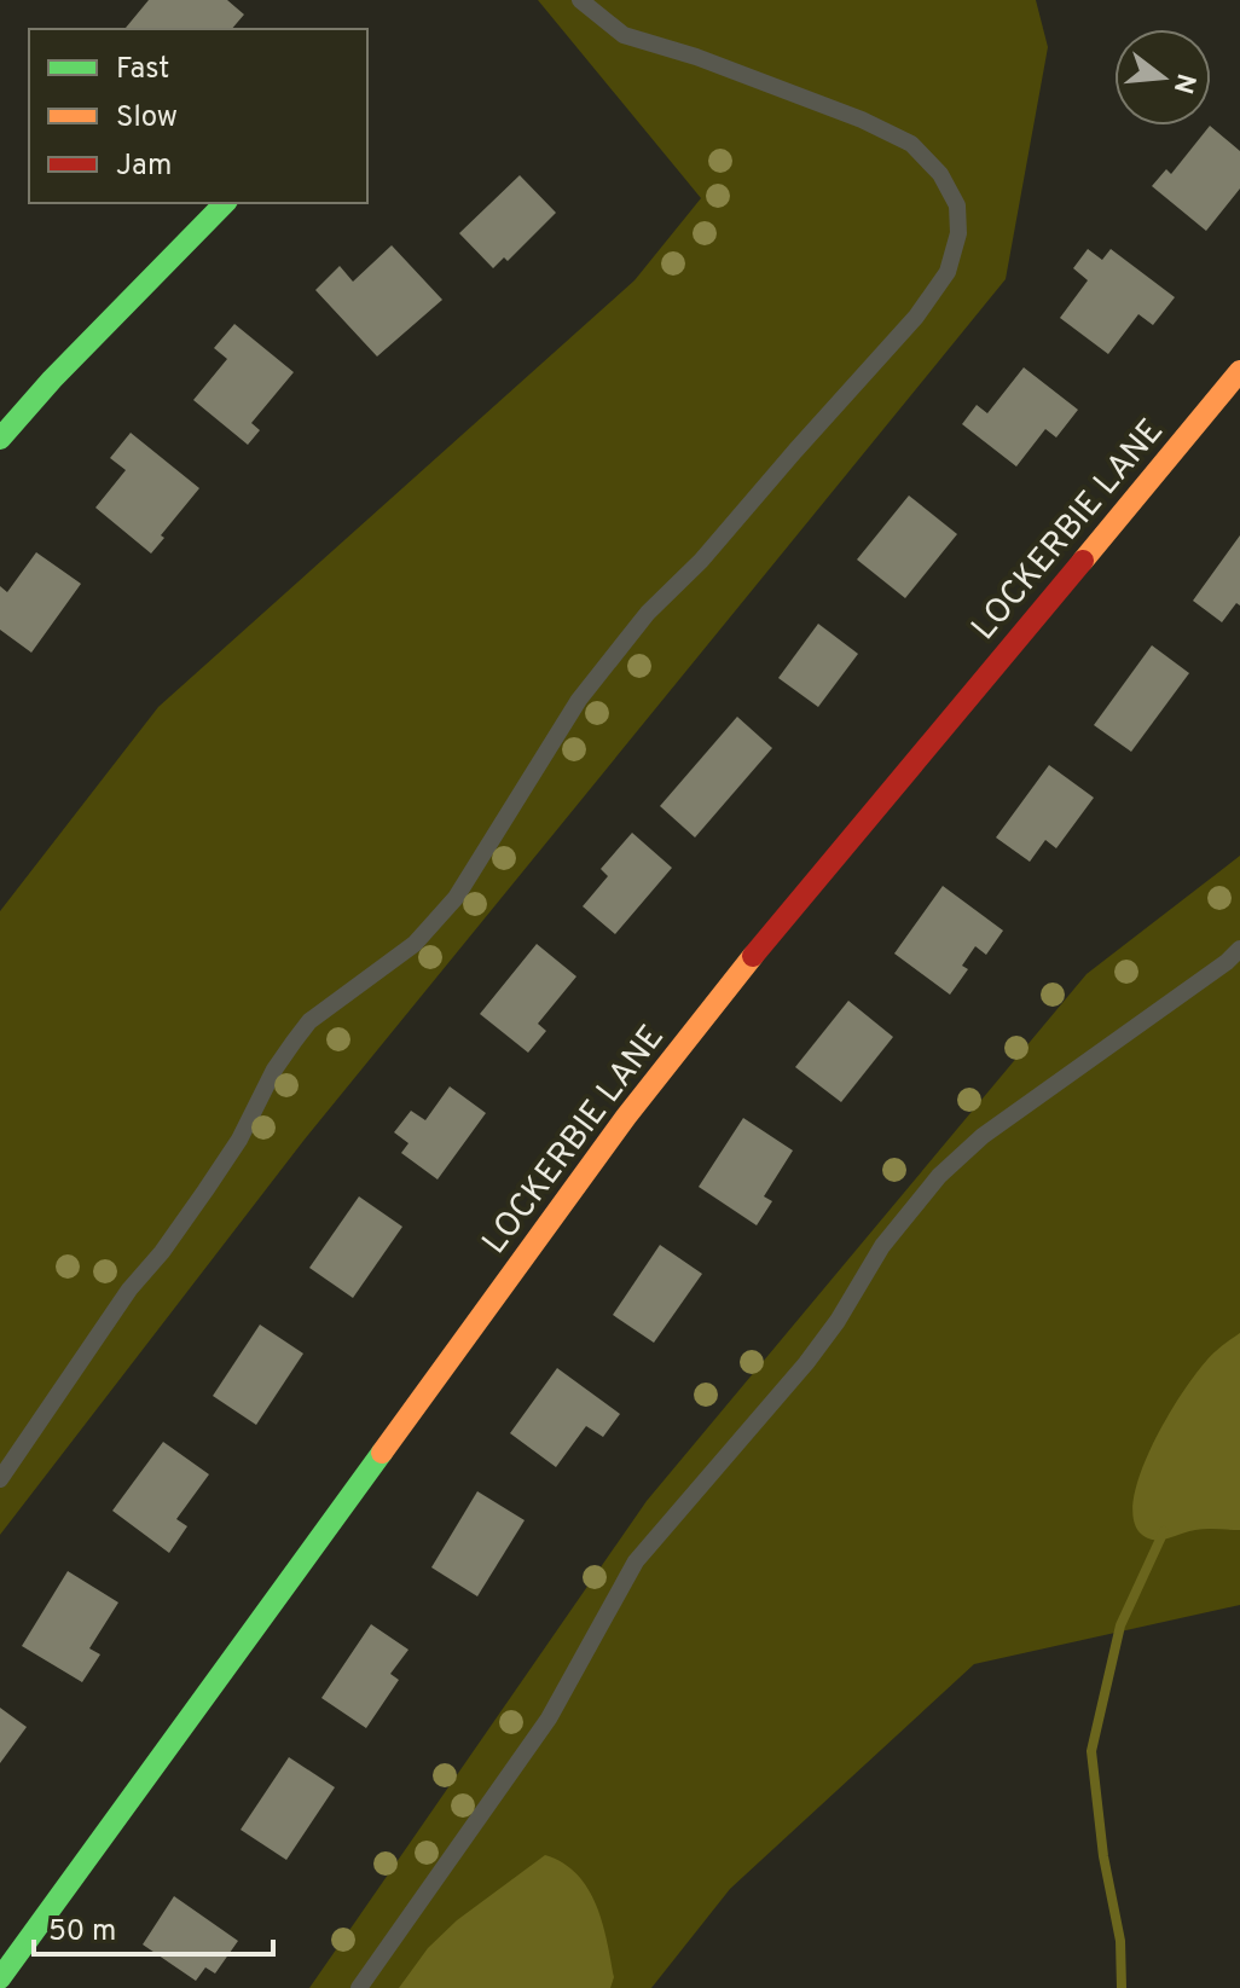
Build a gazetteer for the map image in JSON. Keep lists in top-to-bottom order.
{
  "streets": {
    "street": ["LOCKERBIE LANE"]
  },
  "legend": ["Fast", "Slow", "Jam"],
  "scale_bar": "50 m",
  "north": "right"
}
